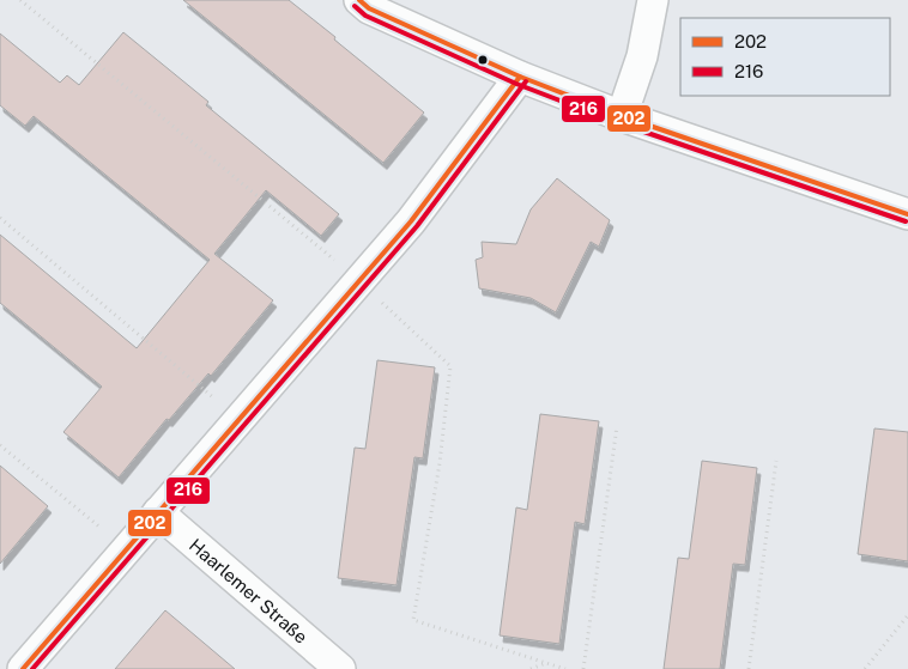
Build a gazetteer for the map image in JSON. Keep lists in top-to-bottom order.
{
  "streets": {
    "street": ["Haarlemer Straße"]
  },
  "lines": ["transit line 202", "transit line 216"],
  "legend": ["202", "216"]
}
